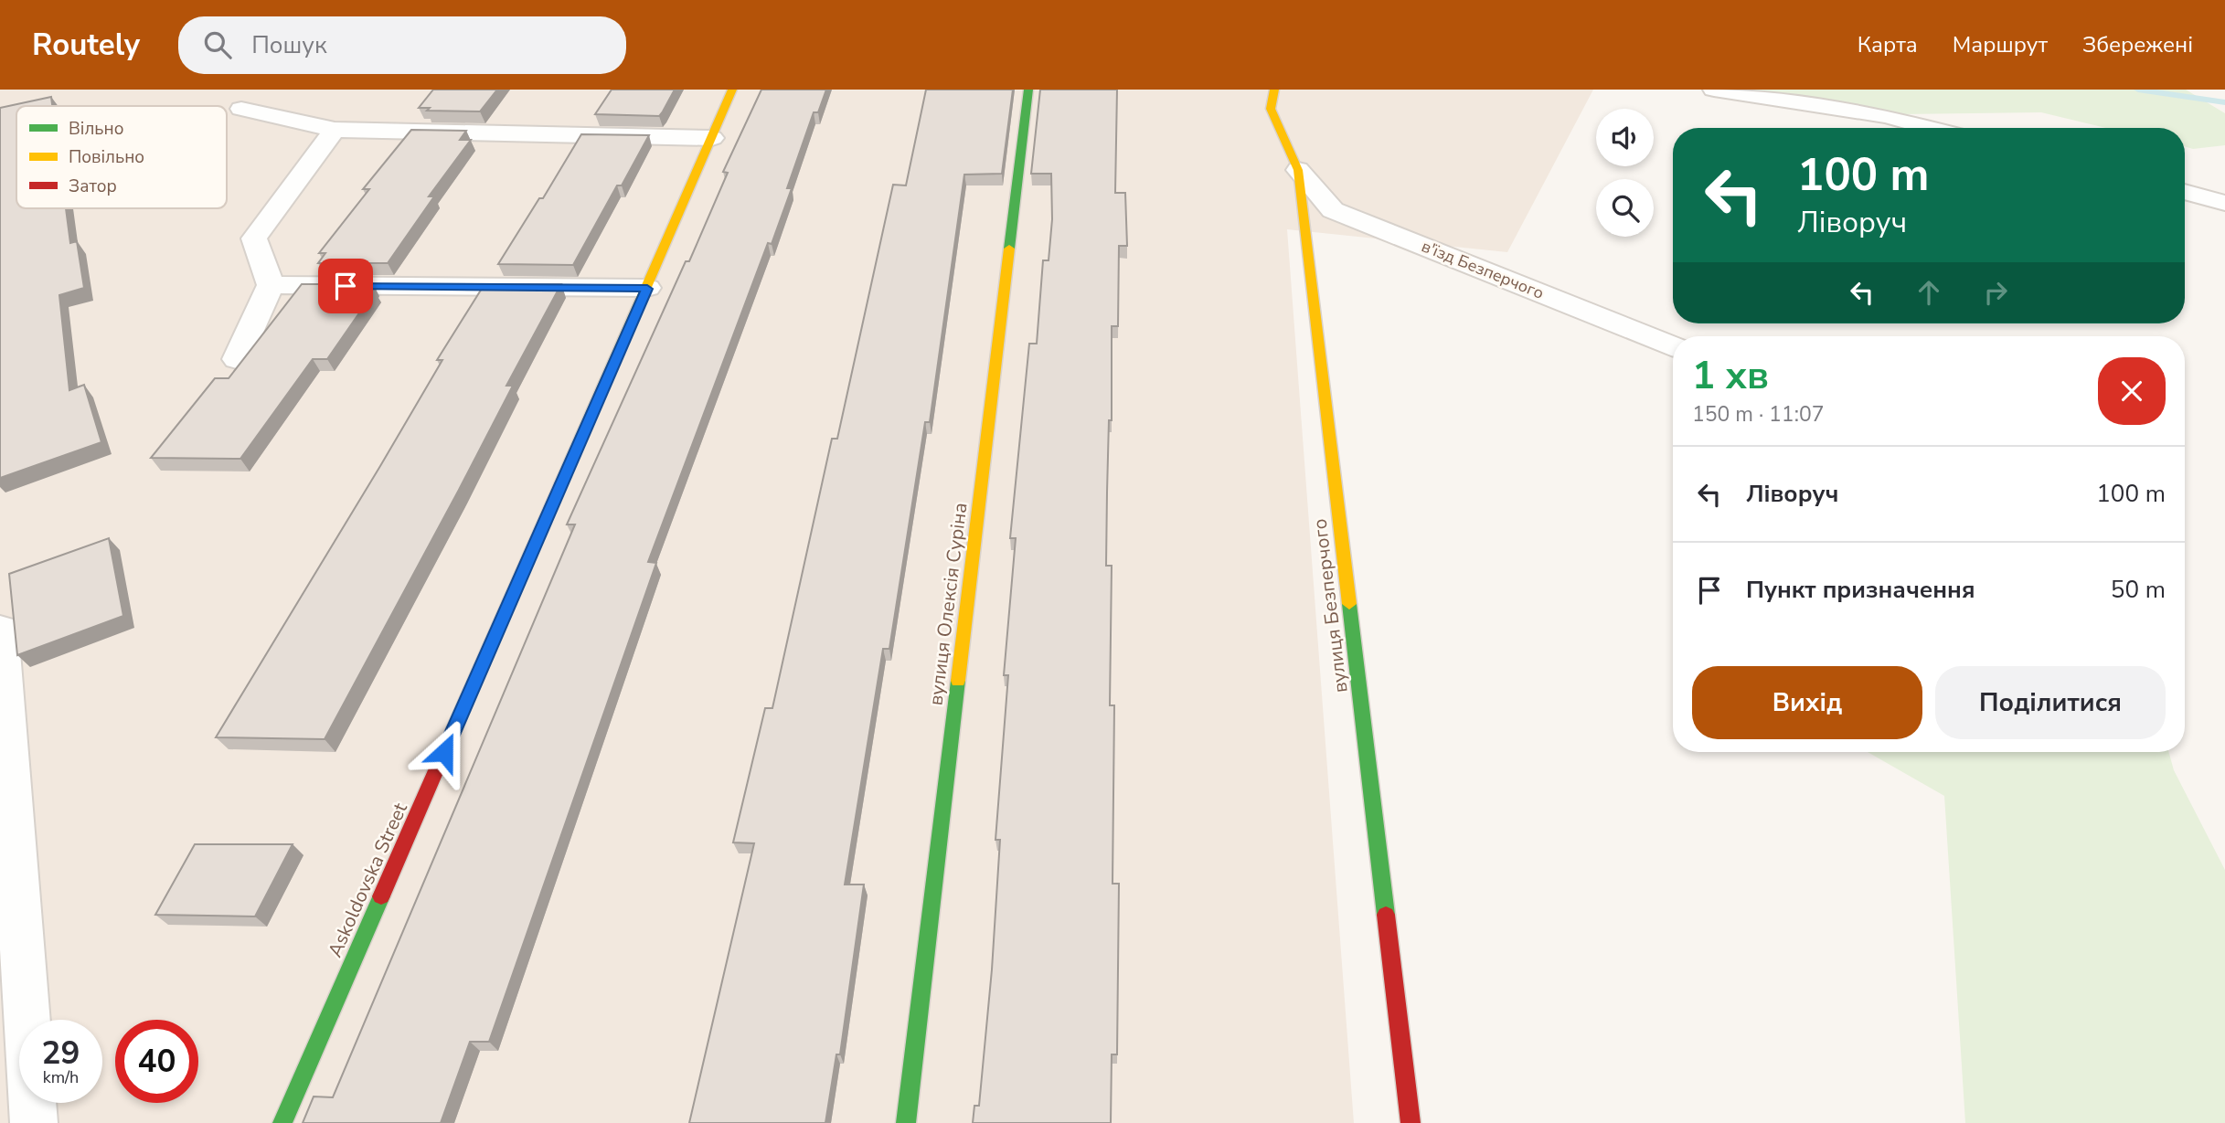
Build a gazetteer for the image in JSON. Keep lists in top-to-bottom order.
{
  "streets": {
    "street": [
      "в'їзд Безперчого",
      "вулиця Олексія Суріна",
      "вулиця Безперчого",
      "Askoldovska Street"
    ]
  },
  "crossings": [
    ["в'їзд Безперчого", "вулиця Безперчого"]
  ],
  "legend": ["Вільно", "Повільно", "Затор"],
  "page": {
    "header": "Routely",
    "search": "Пошук",
    "nav": ["Карта", "Маршрут", "Збережені"],
    "turn": ["100 m", "Ліворуч"],
    "heading": ["1 хв", "150 m · 11:07"],
    "list": [
      {
        "name": "Ліворуч",
        "value": "100 m"
      },
      {
        "name": "Пункт призначення",
        "value": "50 m"
      }
    ],
    "buttons": ["Вихід", "Поділитися"],
    "speed": "29 km/h",
    "limit": "40"
  }
}
